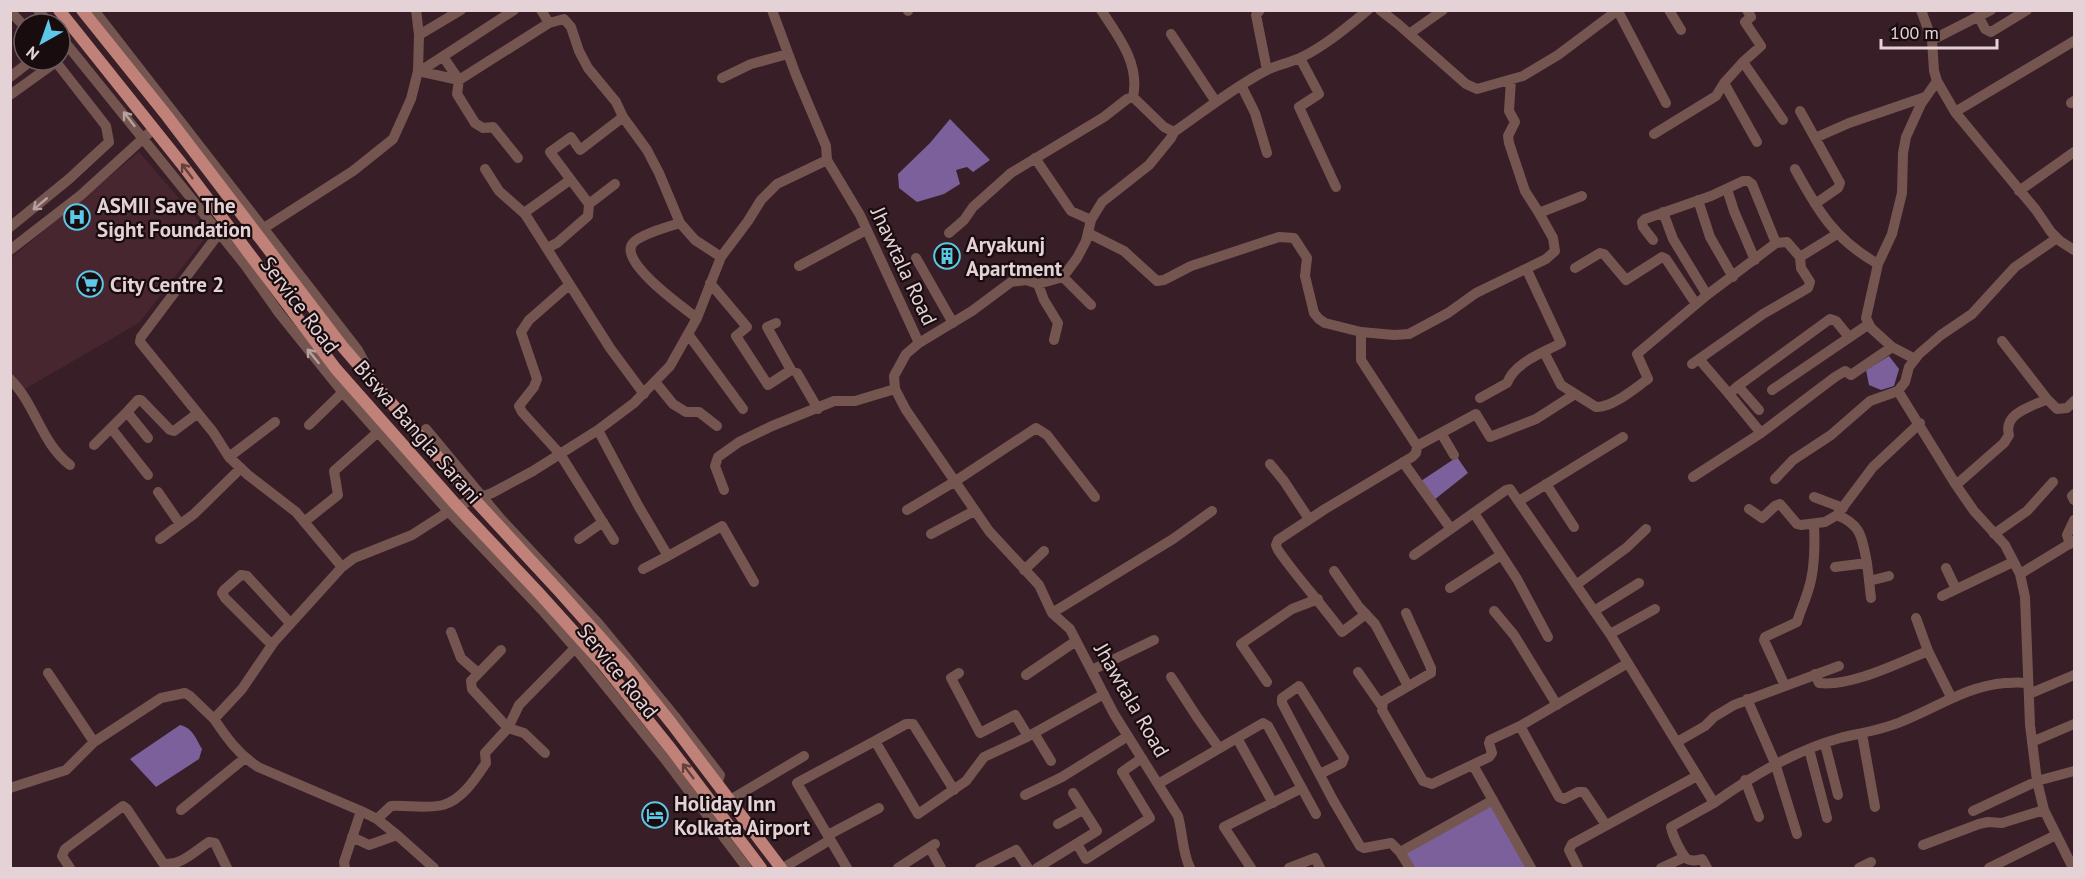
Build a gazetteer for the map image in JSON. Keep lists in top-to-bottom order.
{
  "streets": {
    "main road": ["Biswa Bangla Sarani"],
    "street": ["Jhawtala Road", "Service Road"]
  },
  "crossings": [
    ["Service Road", "Biswa Bangla Sarani"]
  ],
  "places": {
    "hospital": ["ASMII Save The Sight Foundation"],
    "building": ["Aryakunj Apartment"],
    "supermarket": ["City Centre 2"],
    "hotel": ["Holiday Inn Kolkata Airport"]
  },
  "scale_bar": "100 m",
  "north": "bottom left"
}
